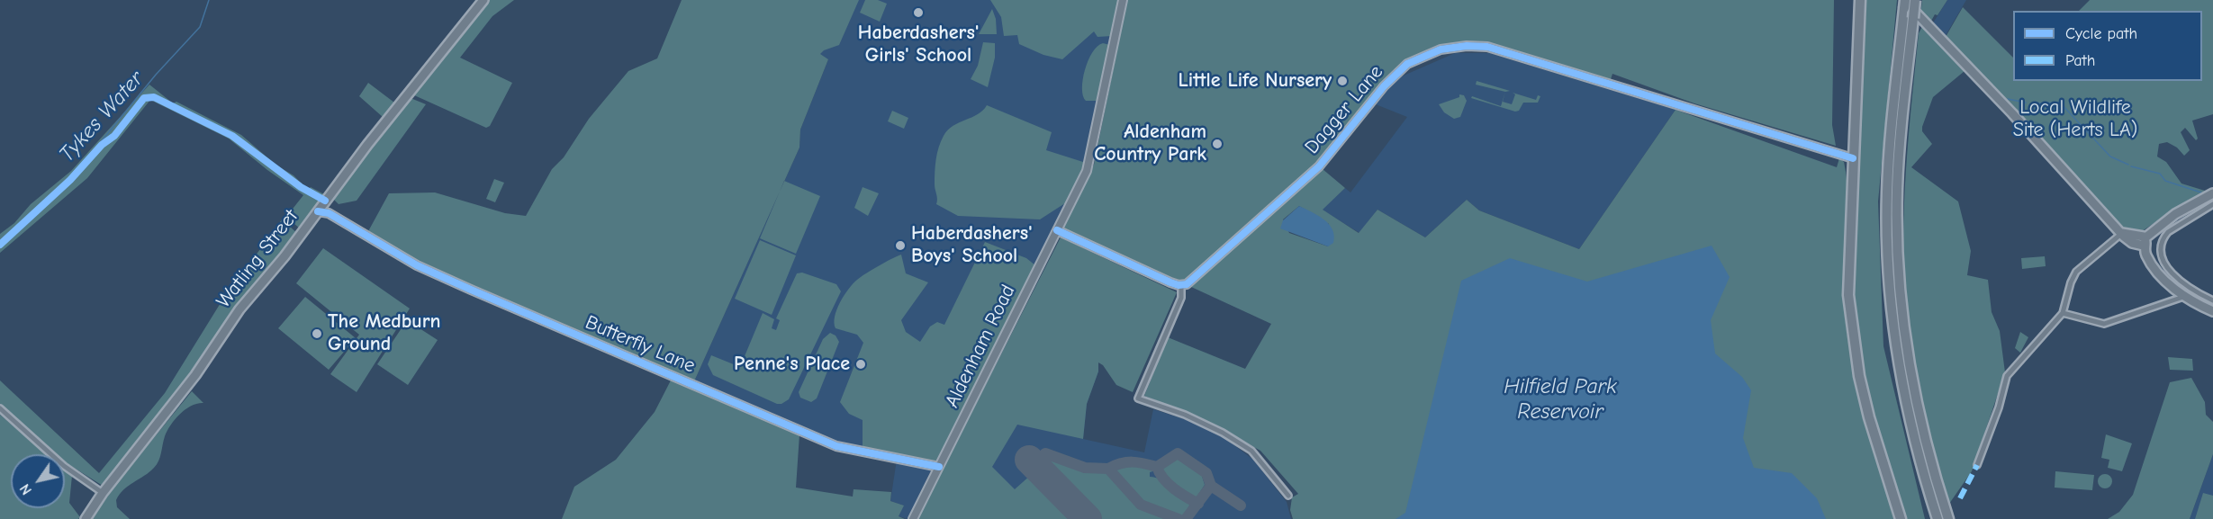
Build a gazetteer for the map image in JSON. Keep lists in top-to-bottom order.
{
  "streets": {
    "main road": ["Watling Street"],
    "street": ["Dagger Lane", "Butterfly Lane", "Aldenham Road"]
  },
  "crossings": [
    ["Watling Street", "Butterfly Lane"],
    ["Butterfly Lane", "Aldenham Road"]
  ],
  "water": ["Tykes Water", "Hilfield Park Reservoir"],
  "parks": ["Local Wildlife Site (Herts LA)"],
  "places": [
    "Haberdashers' Girls' School",
    "Little Life Nursery",
    "Aldenham Country Park",
    "Haberdashers' Boys' School",
    "The Medburn Ground",
    "Penne's Place"
  ],
  "legend": ["Cycle path", "Path"],
  "north": "bottom left"
}
